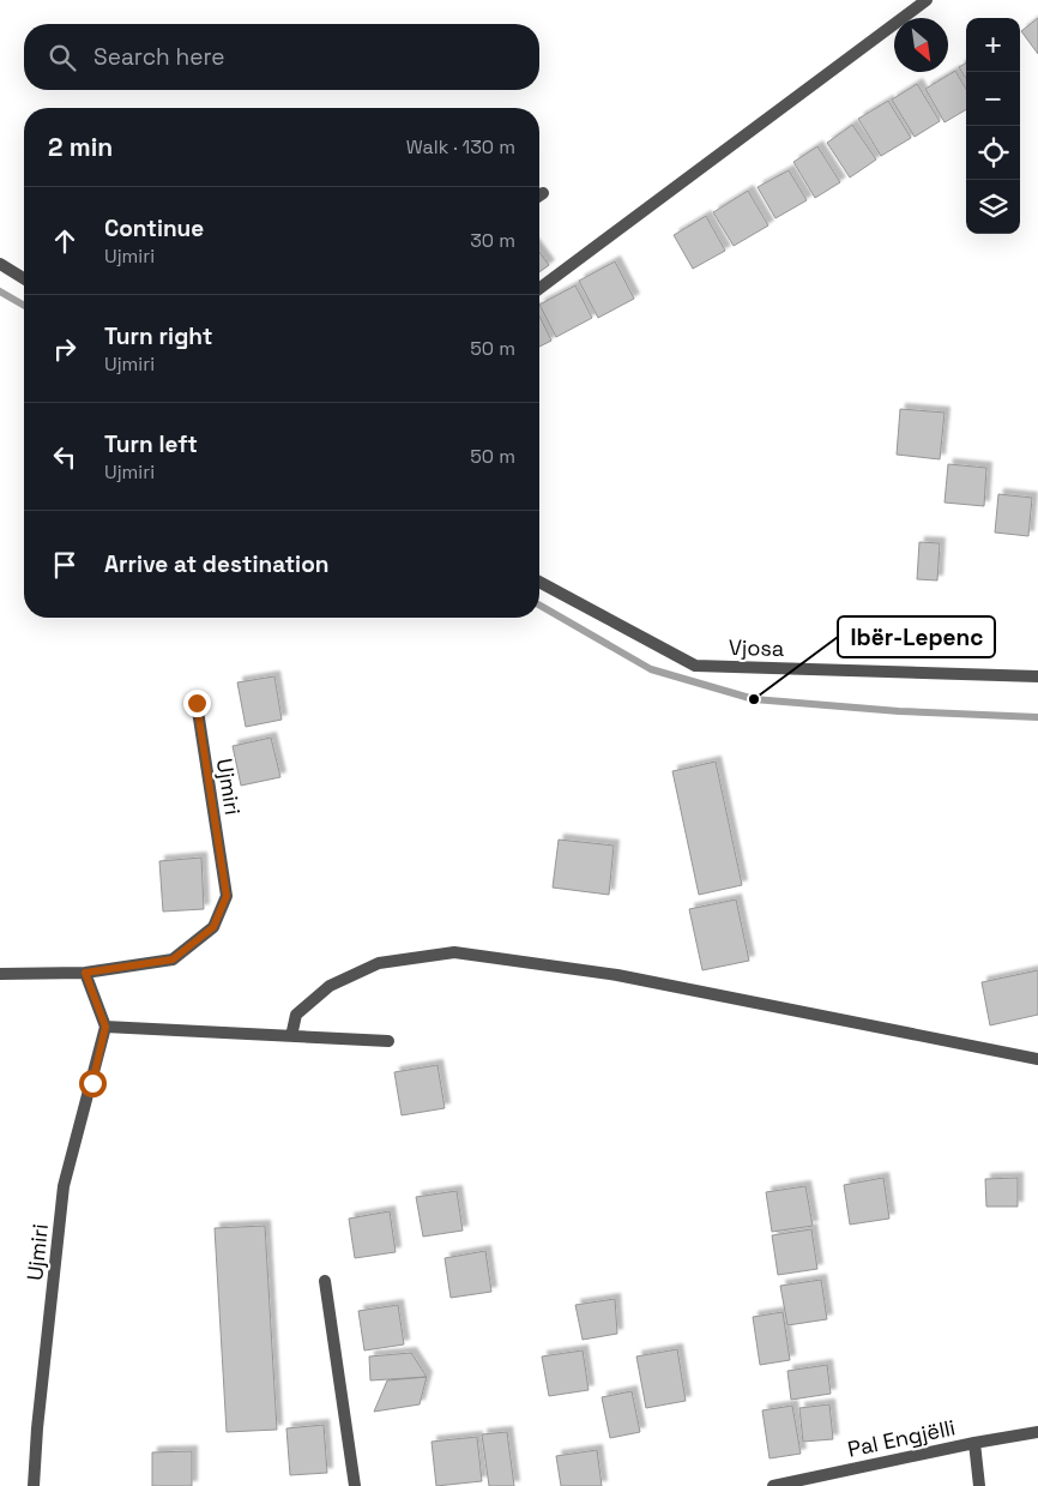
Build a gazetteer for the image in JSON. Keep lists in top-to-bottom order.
{
  "streets": {
    "street": ["Vjosa", "Ujmiri", "Pal Engjëlli"]
  },
  "places": ["Ibër-Lepenc"],
  "north": "bottom right",
  "page": {
    "map_buttons": ["+", "−"],
    "search": "Search here",
    "heading": ["2 min", "Walk · 130 m"],
    "list": [
      ["Continue", "Ujmiri", "30 m"],
      ["Turn right", "Ujmiri", "50 m"],
      ["Turn left", "Ujmiri", "50 m"],
      "Arrive at destination"
    ]
  }
}
